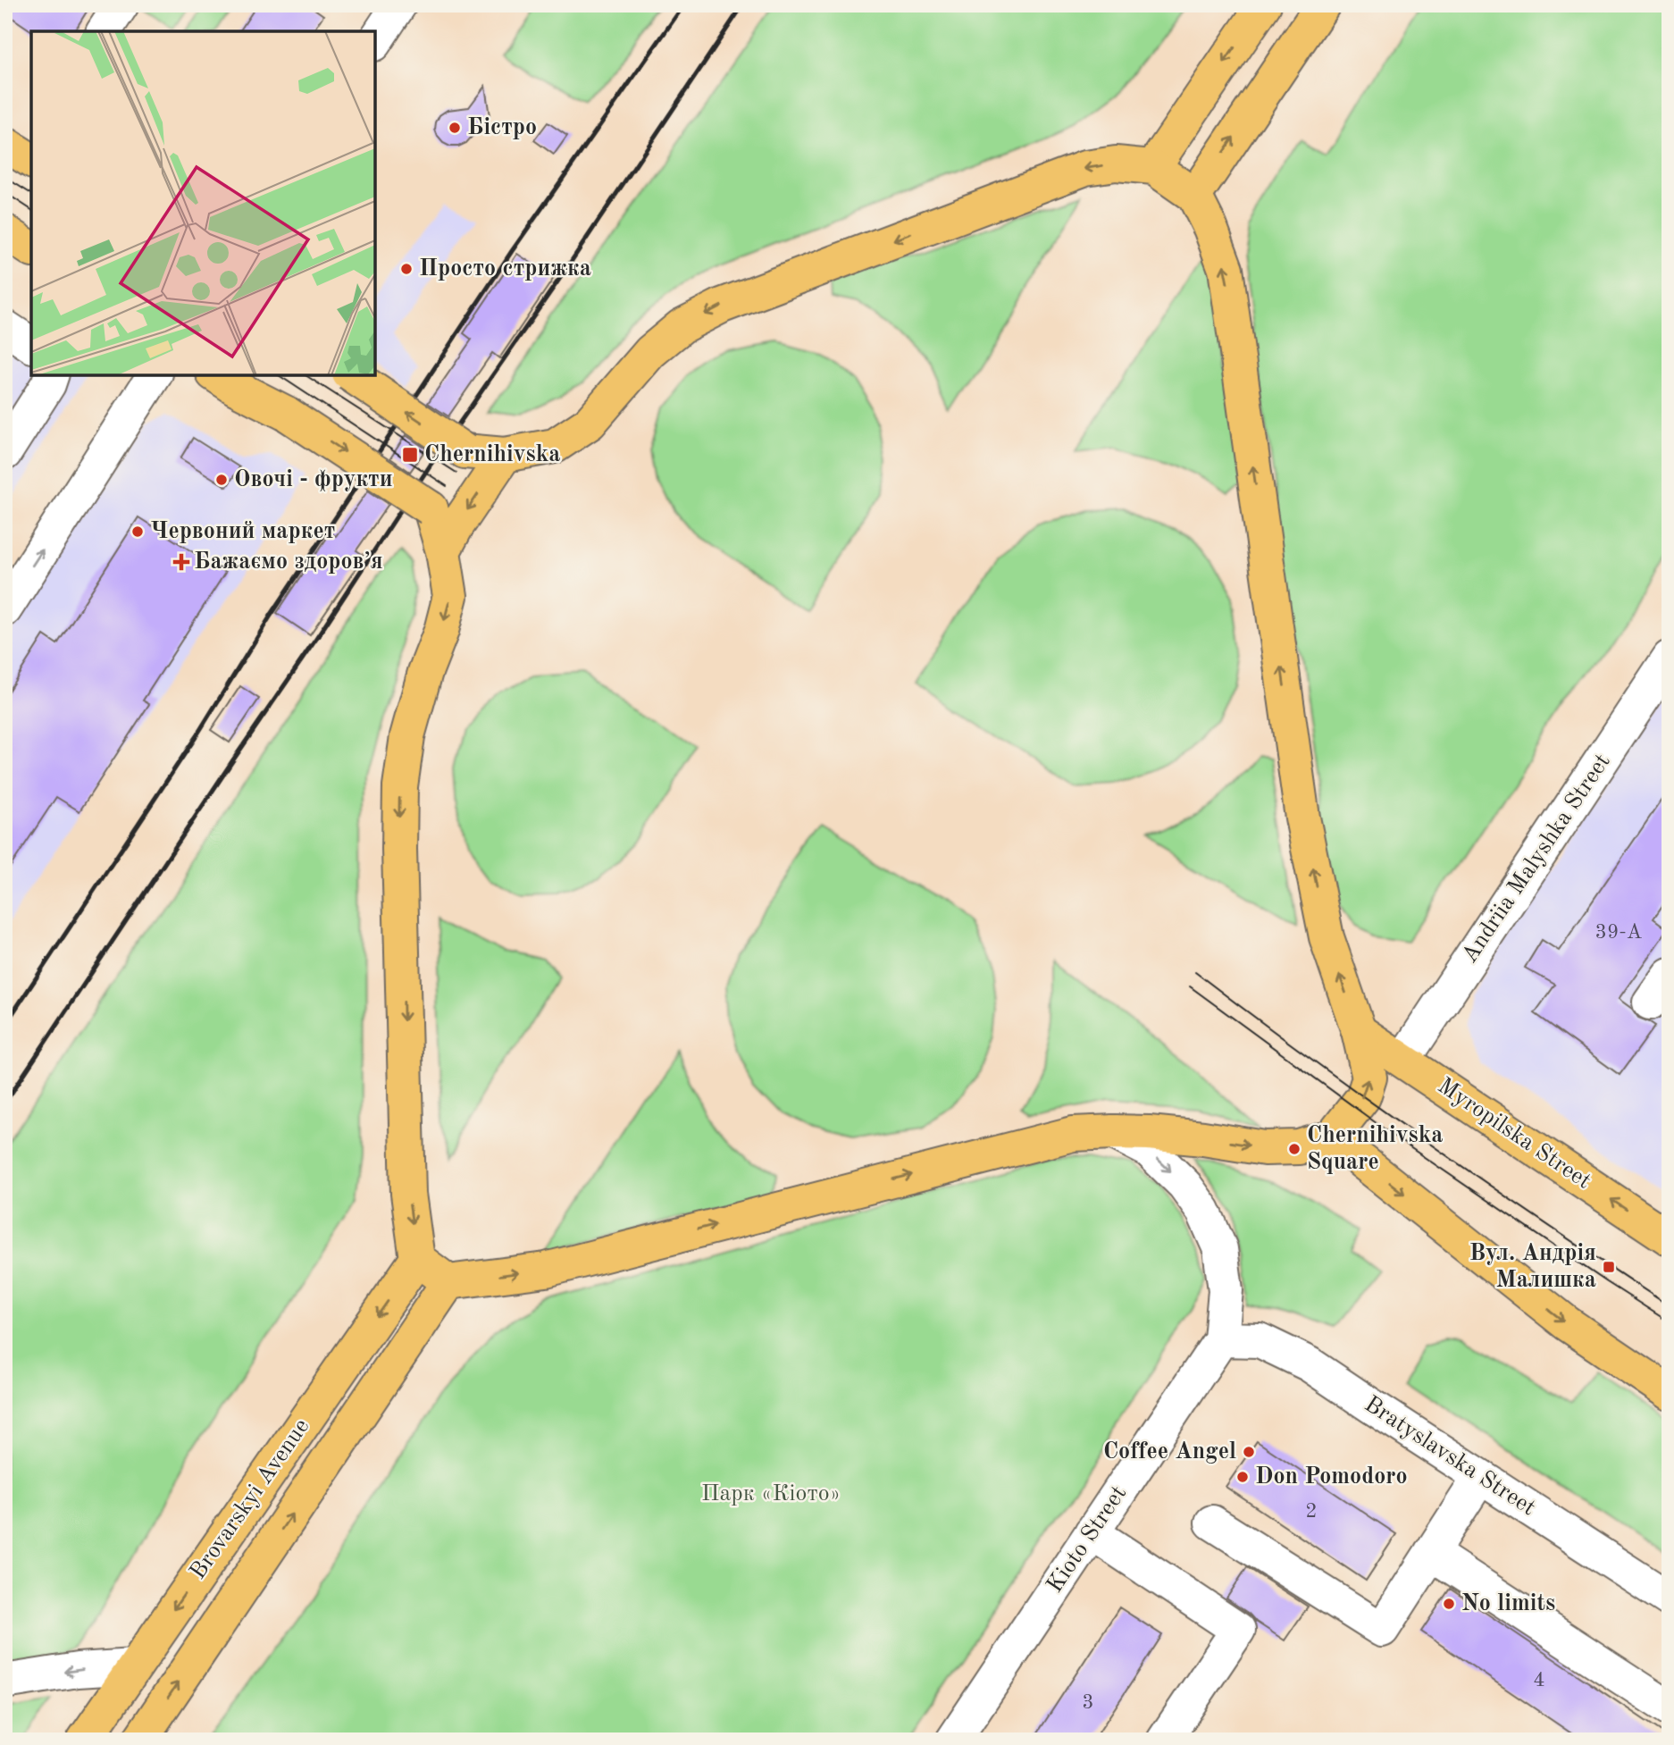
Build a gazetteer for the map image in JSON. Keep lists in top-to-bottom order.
{
  "streets": {
    "main road": ["Myropilska Street", "Brovarskyi Avenue"],
    "street": ["Andriia Malyshka Street", "Bratyslavska Street", "Kioto Street"]
  },
  "crossings": [
    ["Andriia Malyshka Street", "Myropilska Street"],
    ["Bratyslavska Street", "Kioto Street"]
  ],
  "parks": ["Парк «Кіото»"],
  "places": {
    "other": [
      "Бістро",
      "Просто стрижка",
      "Овочі - фрукти",
      "Червоний маркет",
      "Chernihivska Square",
      "Coffee Angel",
      "Don Pomodoro",
      "No limits"
    ],
    "transit": ["Chernihivska", "Вул. Андрія Малишка"],
    "health": ["Бажаємо здоровʼя"]
  },
  "house_numbers": [
    "39-А",
    "2",
    "4",
    "3"
  ]
}
